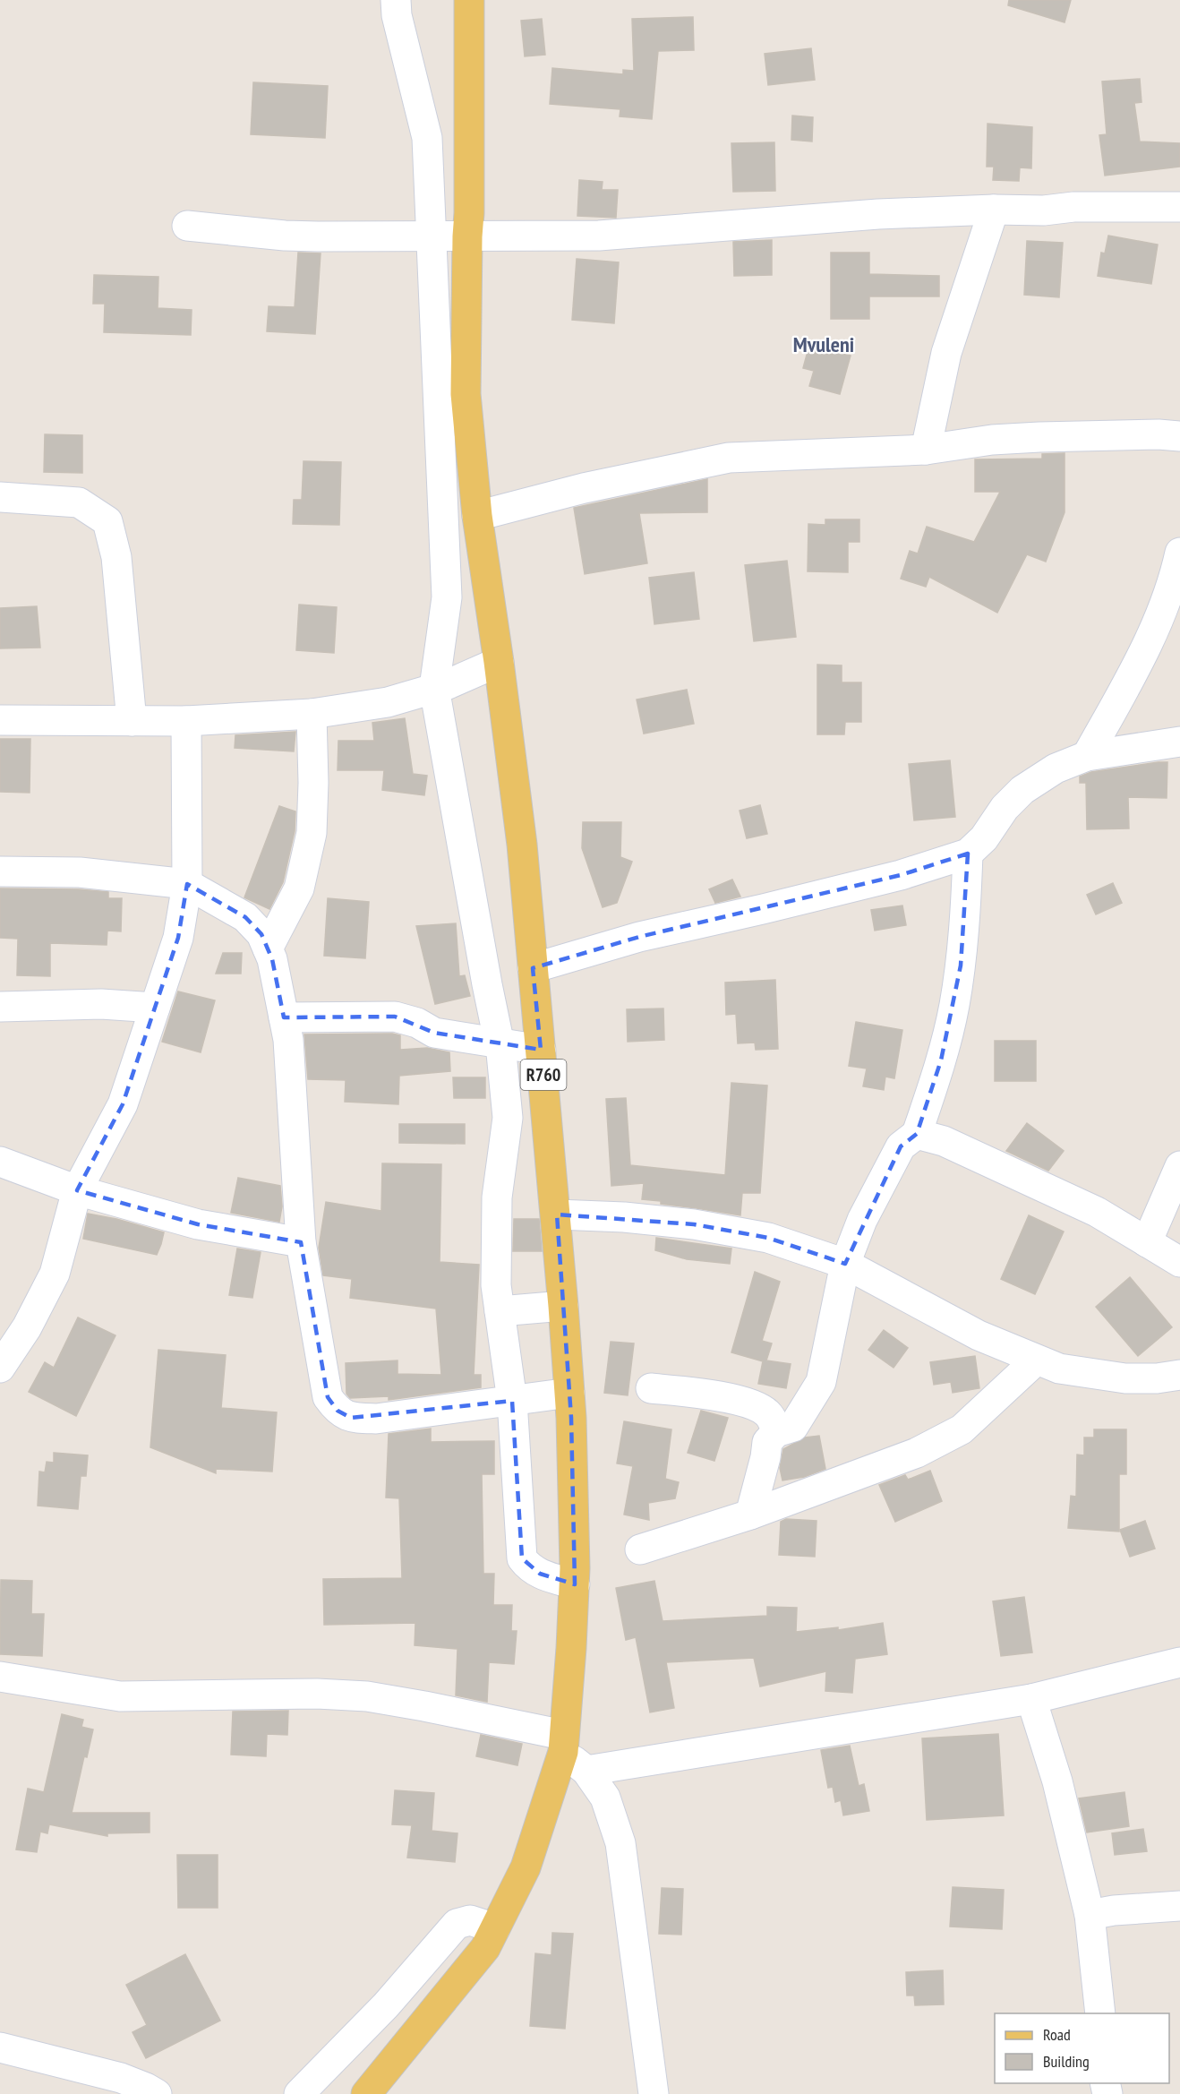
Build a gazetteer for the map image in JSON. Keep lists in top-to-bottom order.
{
  "streets": {
    "main road": ["R760"]
  },
  "districts": ["Mvuleni"],
  "legend": ["Road", "Building"]
}
